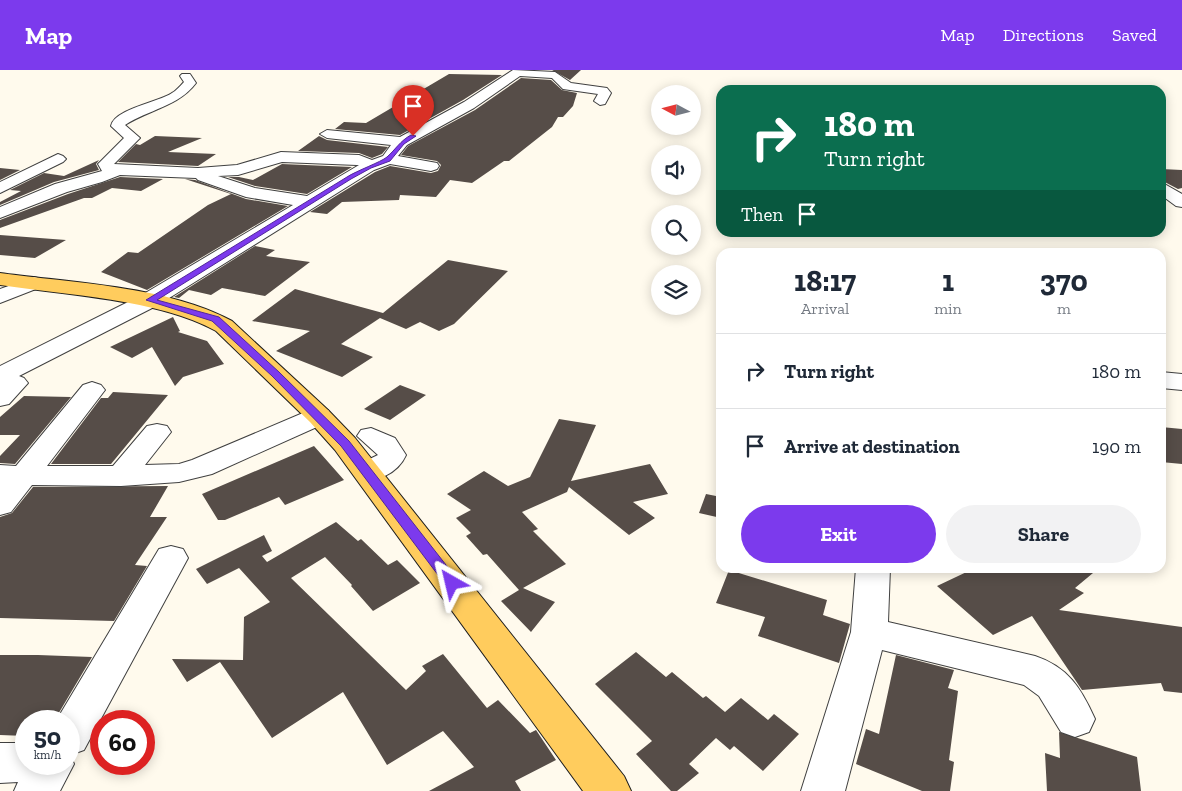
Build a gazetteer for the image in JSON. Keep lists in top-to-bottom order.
{
  "north": "left",
  "page": {
    "header": "Map",
    "nav": ["Map", "Directions", "Saved"],
    "turn": ["180 m", "Turn right"],
    "then": "Then",
    "eta": [
      "18:17",
      "Arrival",
      "1",
      "min",
      "370",
      "m"
    ],
    "list": [
      {
        "name": "Turn right",
        "value": "180 m"
      },
      {
        "name": "Arrive at destination",
        "value": "190 m"
      }
    ],
    "buttons": ["Exit", "Share"],
    "speed": "50 km/h",
    "limit": "60"
  }
}
